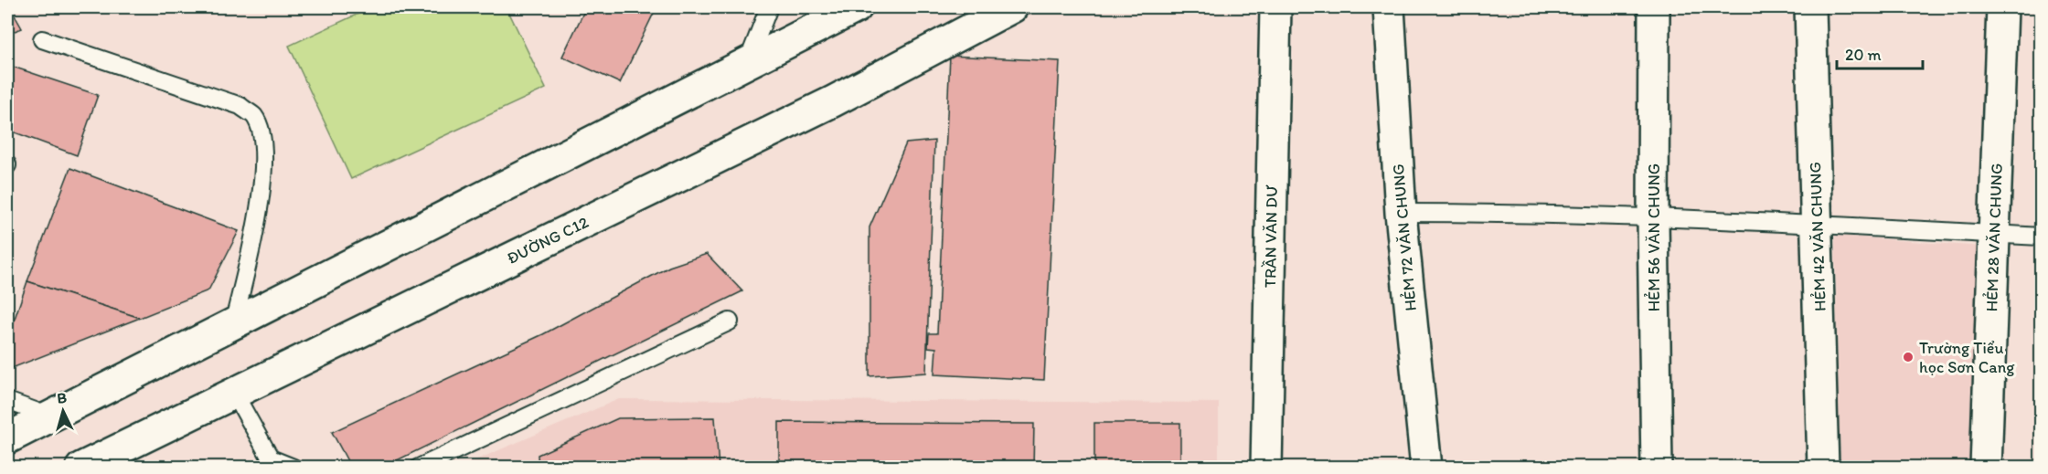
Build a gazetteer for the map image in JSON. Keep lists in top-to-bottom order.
{
  "streets": {
    "street": [
      "TRẦN VĂN DƯ",
      "HẺM 42 VĂN CHUNG",
      "HẺM 72 VĂN CHUNG",
      "HẺM 56 VĂN CHUNG",
      "HẺM 28 VĂN CHUNG",
      "ĐƯỜNG C12"
    ]
  },
  "places": ["Trường Tiểu học Sơn Cang"],
  "scale_bar": "20 m",
  "north": "top"
}
